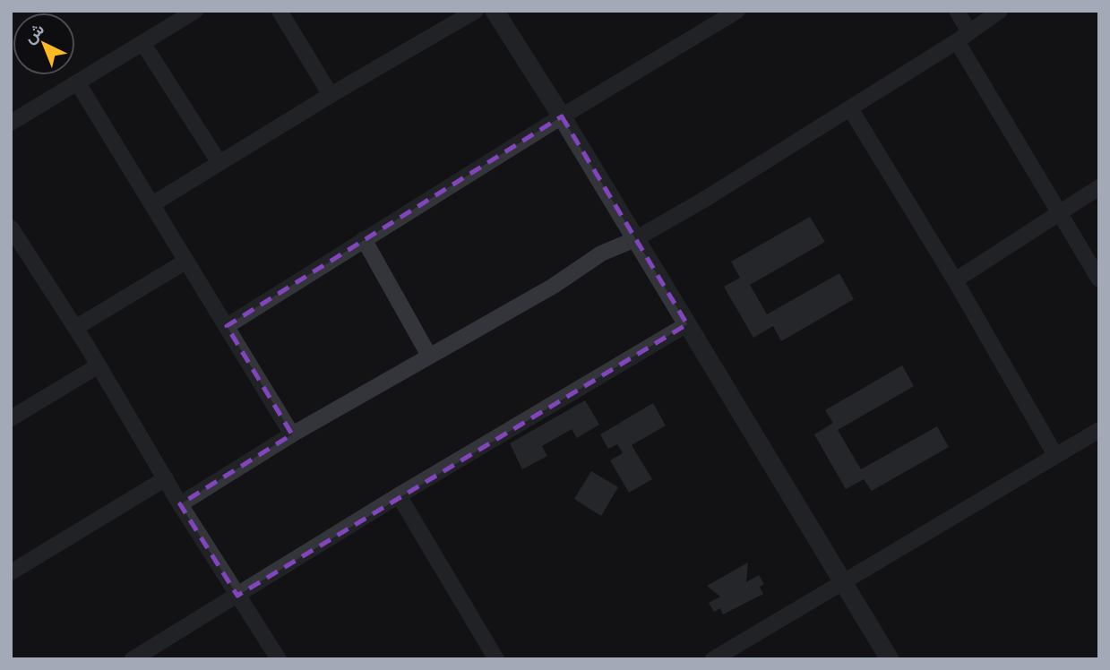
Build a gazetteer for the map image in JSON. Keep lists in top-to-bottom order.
{
  "north": "top left"
}
